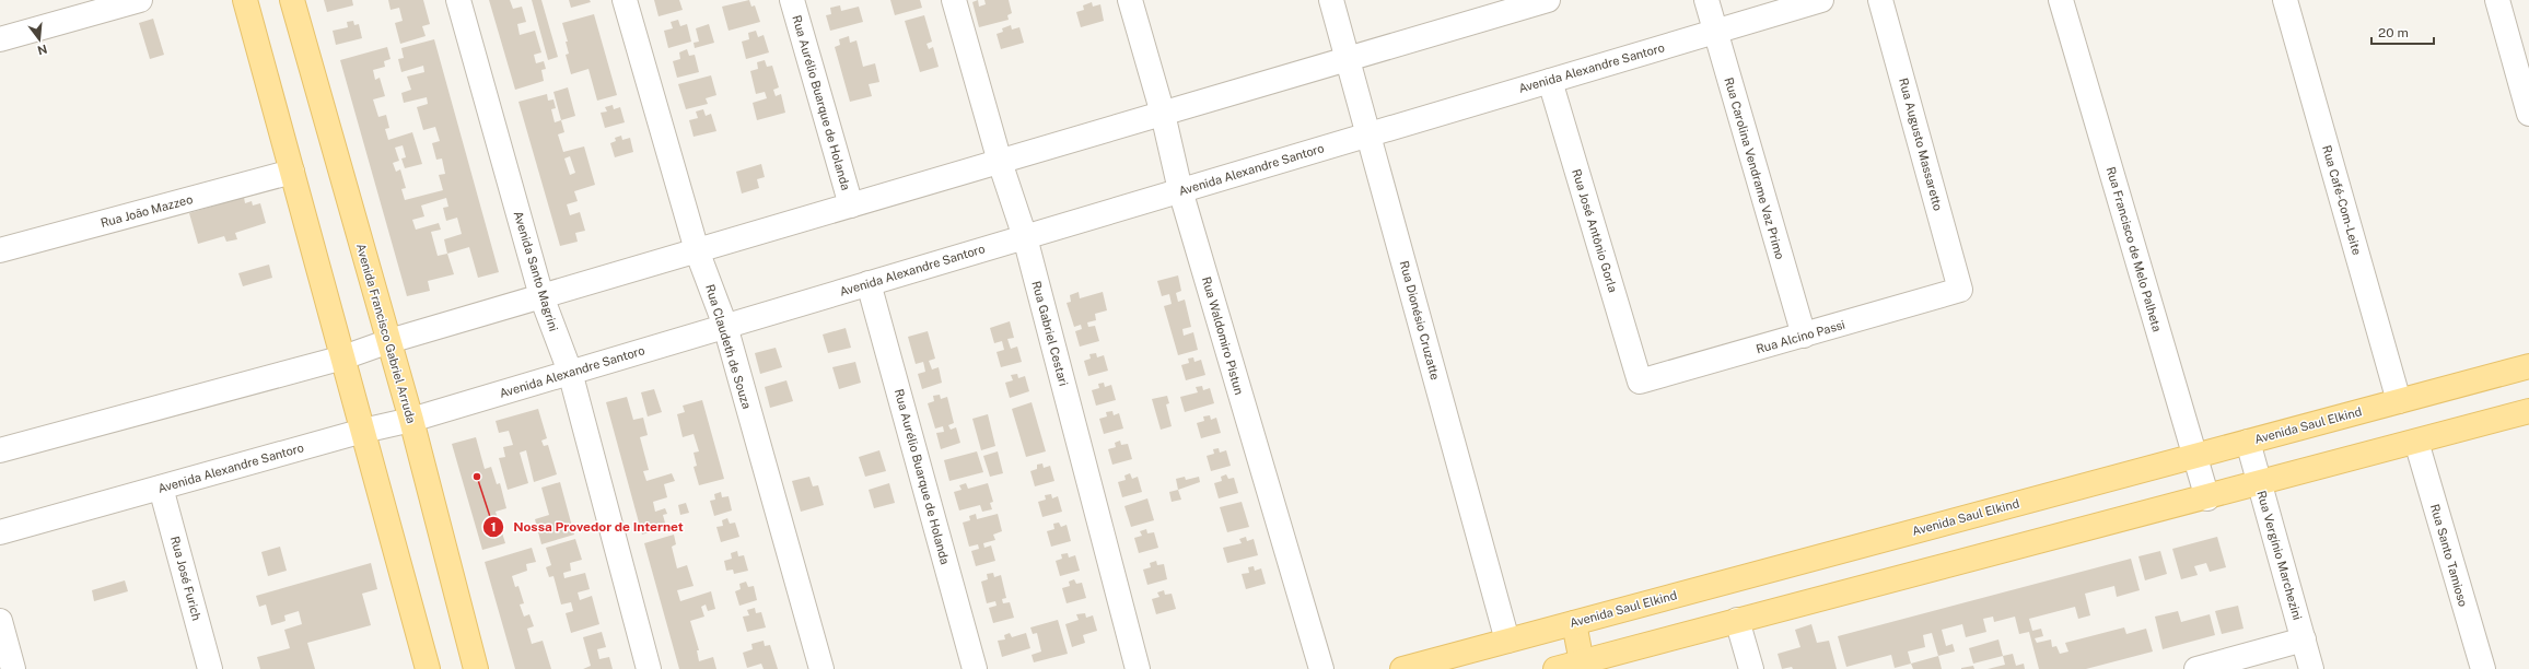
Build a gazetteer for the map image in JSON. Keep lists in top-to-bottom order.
{
  "streets": {
    "main road": ["Avenida Francisco Gabriel Arruda", "Avenida Saul Elkind"],
    "street": [
      "Avenida Alexandre Santoro",
      "Rua Aurélio Buarque de Holanda",
      "Rua Augusto Massaretto",
      "Rua Carolina Vendrame Vaz Primo",
      "Rua Café-Com-Leite",
      "Rua João Mazzeo",
      "Rua José Antônio Gorla",
      "Rua Francisco de Melo Palheta",
      "Avenida Santo Magrini",
      "Rua Dionésio Cruzatte",
      "Rua Gabriel Cestari",
      "Rua Waldomiro Pistun",
      "Rua Alcino Passi",
      "Rua Claudeth de Souza",
      "Rua Vergínio Marchezini",
      "Rua Santo Tamioso",
      "Rua José Furich"
    ]
  },
  "crossings": [
    ["Avenida Alexandre Santoro", "Rua Aurélio Buarque de Holanda"],
    ["Avenida Alexandre Santoro", "Rua Carolina Vendrame Vaz Primo"],
    ["Avenida Alexandre Santoro", "Rua José Antônio Gorla"],
    ["Avenida Alexandre Santoro", "Avenida Santo Magrini"],
    ["Avenida Alexandre Santoro", "Rua Dionésio Cruzatte"],
    ["Avenida Alexandre Santoro", "Avenida Francisco Gabriel Arruda"],
    ["Avenida Alexandre Santoro", "Rua Gabriel Cestari"],
    ["Avenida Alexandre Santoro", "Rua Waldomiro Pistun"],
    ["Avenida Alexandre Santoro", "Rua Claudeth de Souza"],
    ["Avenida Alexandre Santoro", "Rua José Furich"],
    ["Rua Augusto Massaretto", "Rua Alcino Passi"],
    ["Rua Carolina Vendrame Vaz Primo", "Rua Alcino Passi"],
    ["Rua Café-Com-Leite", "Avenida Saul Elkind"],
    ["Rua José Antônio Gorla", "Rua Alcino Passi"],
    ["Rua Francisco de Melo Palheta", "Avenida Saul Elkind"],
    ["Rua Dionésio Cruzatte", "Avenida Saul Elkind"],
    ["Avenida Saul Elkind", "Rua Vergínio Marchezini"]
  ],
  "places": ["Nossa Provedor de Internet"],
  "scale_bar": "20 m",
  "north": "bottom"
}
